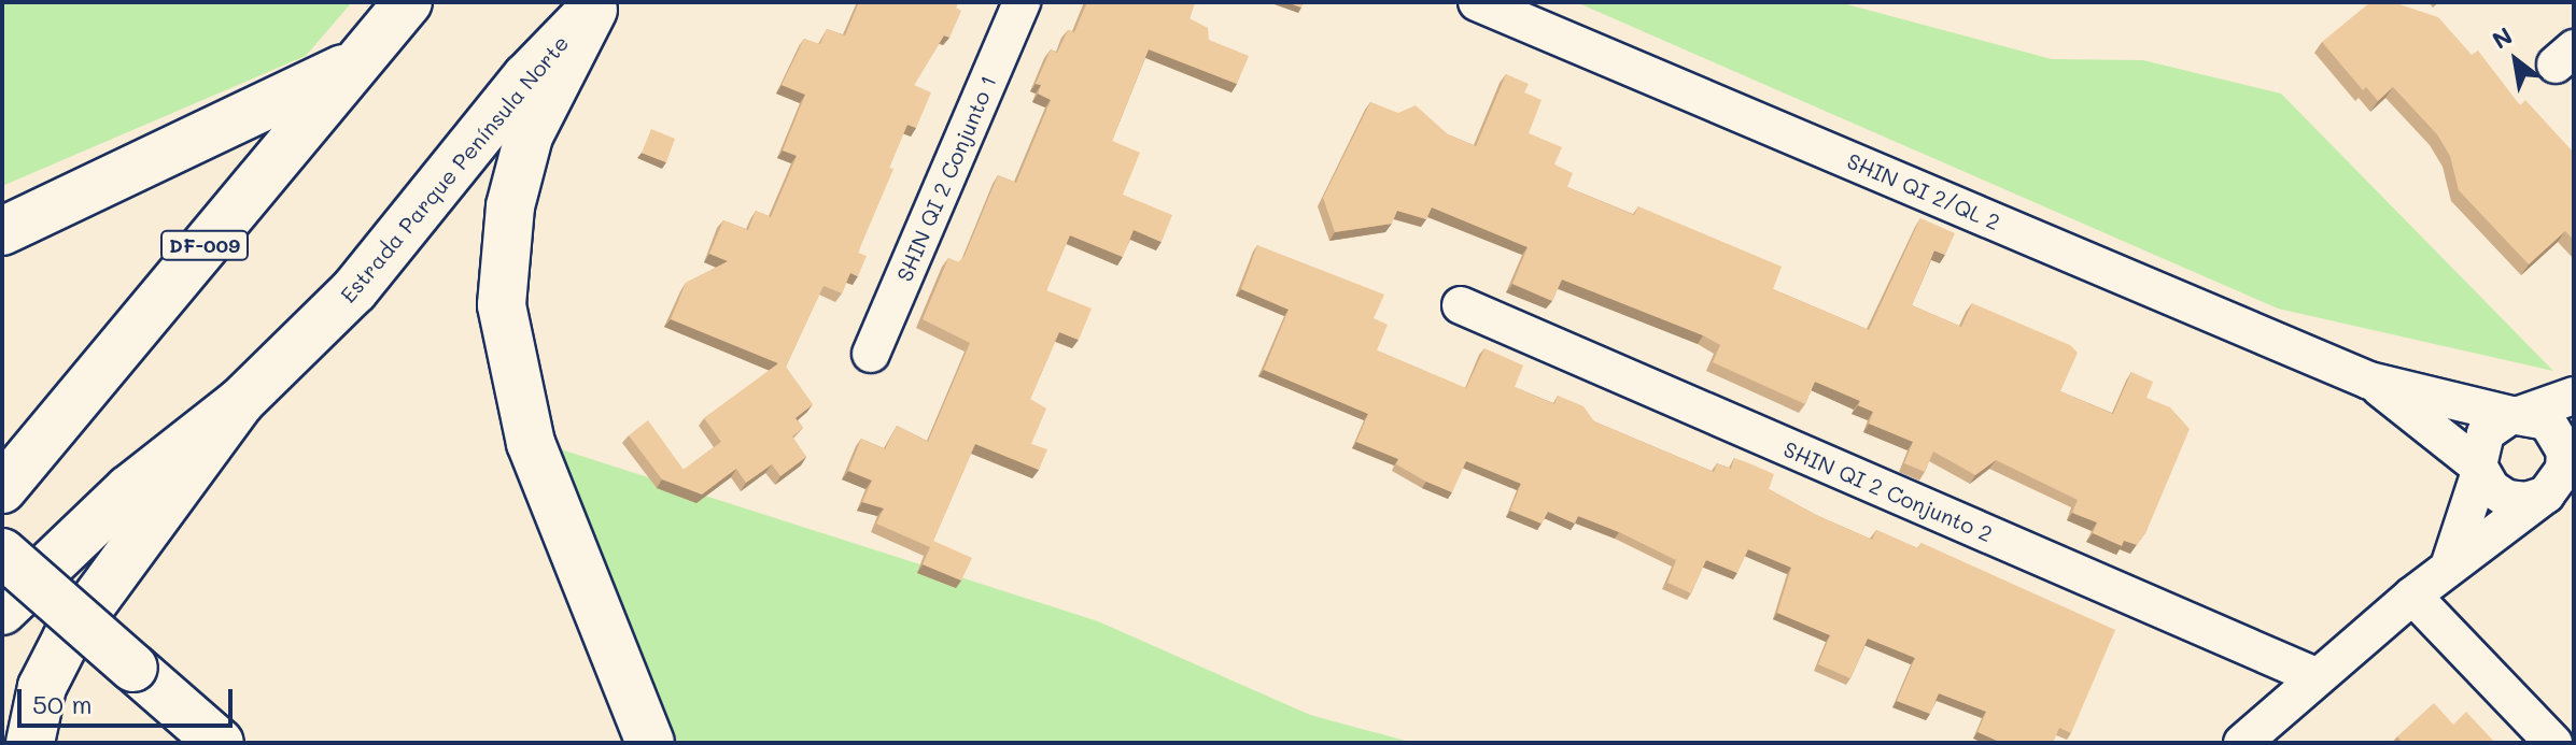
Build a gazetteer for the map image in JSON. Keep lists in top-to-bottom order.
{
  "streets": {
    "main road": ["Estrada Parque Península Norte", "DF-009"],
    "street": ["SHIN QI 2 Conjunto 1", "SHIN QI 2/QL 2", "SHIN QI 2 Conjunto 2"]
  },
  "scale_bar": "50 m",
  "north": "top left"
}
